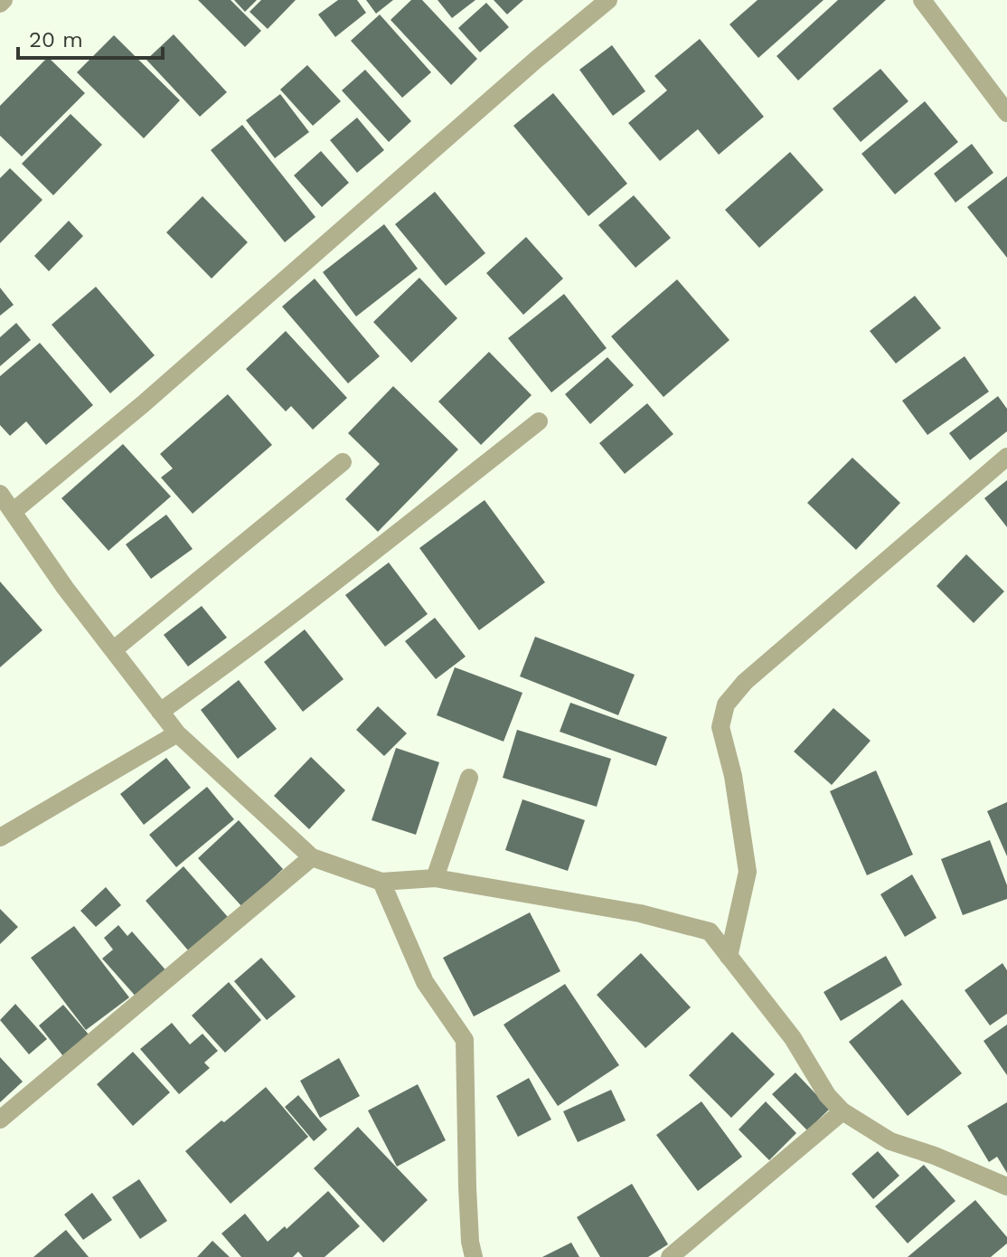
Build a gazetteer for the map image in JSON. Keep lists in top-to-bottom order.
{
  "scale_bar": "20 m"
}
